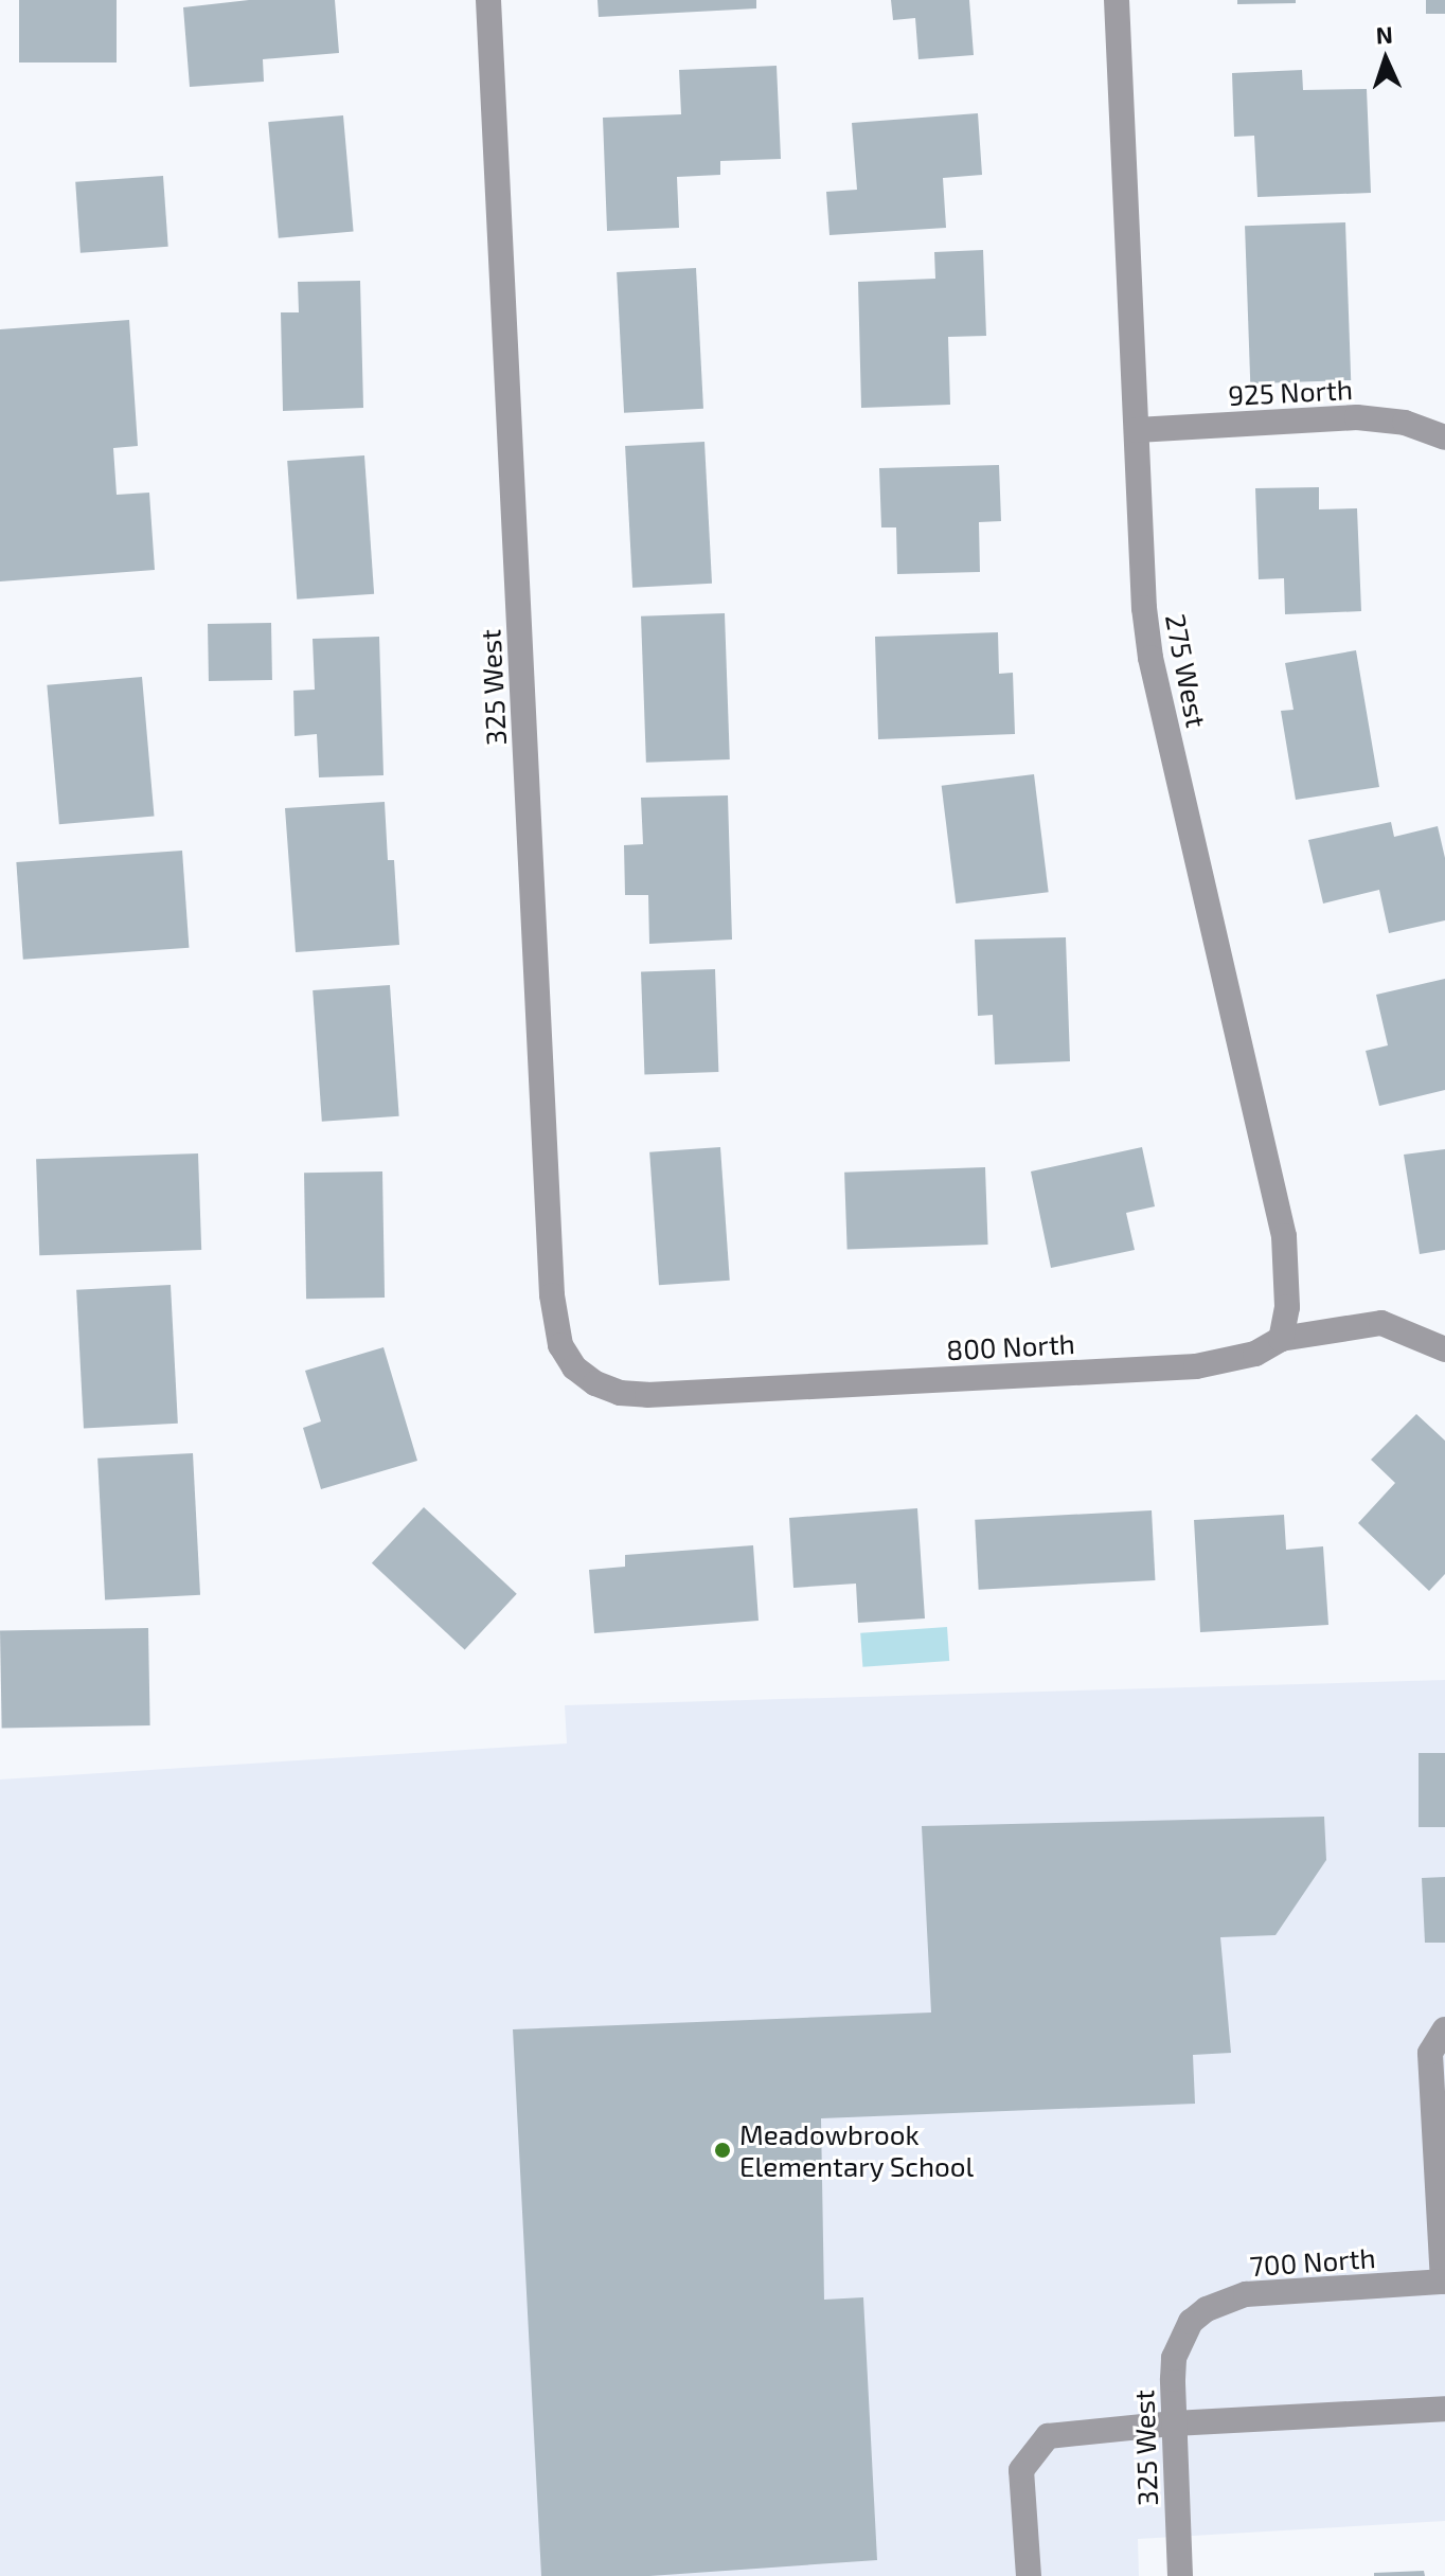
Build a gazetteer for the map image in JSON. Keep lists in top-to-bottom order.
{
  "streets": {
    "street": [
      "925 North",
      "275 West",
      "325 West",
      "800 North",
      "700 North"
    ]
  },
  "crossings": [
    ["925 North", "275 West"],
    ["275 West", "800 North"],
    ["325 West", "800 North"],
    ["325 West", "700 North"]
  ],
  "places": ["Meadowbrook Elementary School"],
  "north": "top"
}
